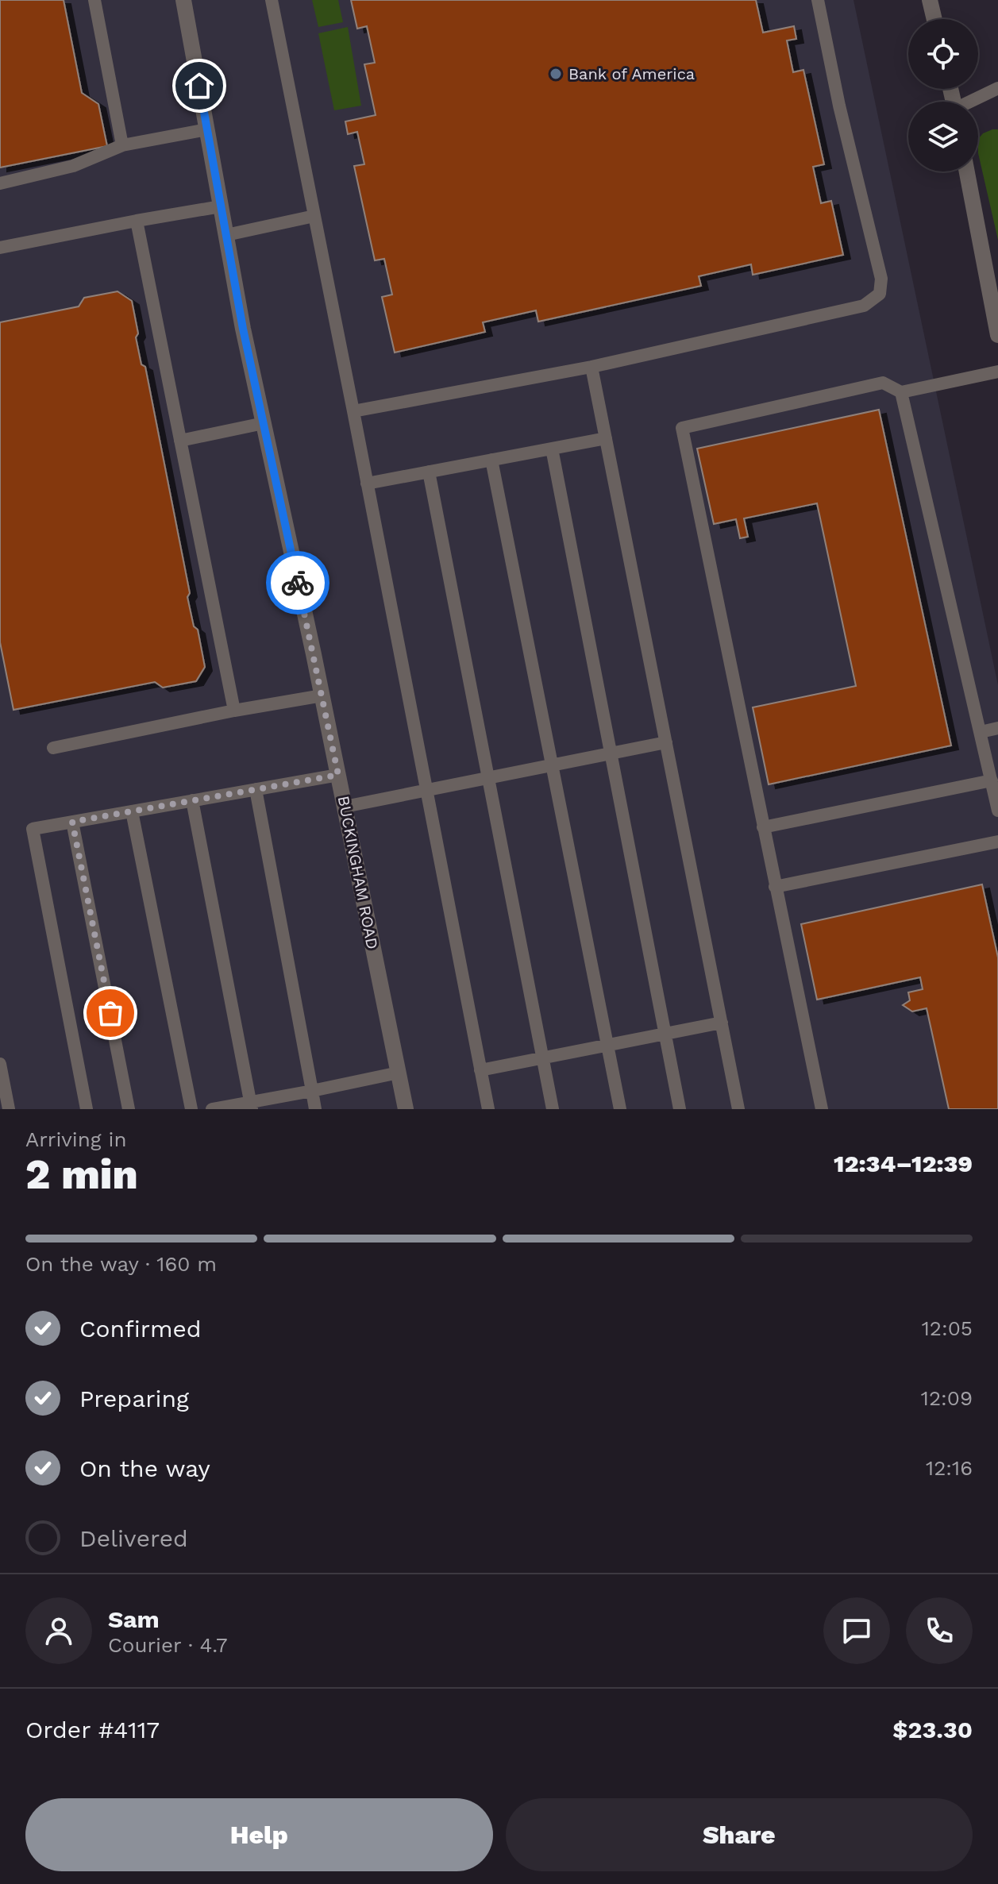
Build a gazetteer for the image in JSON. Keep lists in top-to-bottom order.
{
  "streets": {
    "street": ["BUCKINGHAM ROAD"]
  },
  "places": ["Bank of America"],
  "page": {
    "heading": ["2 min", "Arriving in", "12:34–12:39"],
    "panel": [
      "Sam",
      "Courier · 4.7",
      "Order #4117",
      "$23.30"
    ],
    "bar": "On the way · 160 m",
    "list": [
      ["Confirmed", "12:05"],
      ["Preparing", "12:09"],
      ["On the way", "12:16"],
      "Delivered"
    ],
    "buttons": ["Help", "Share"]
  }
}
